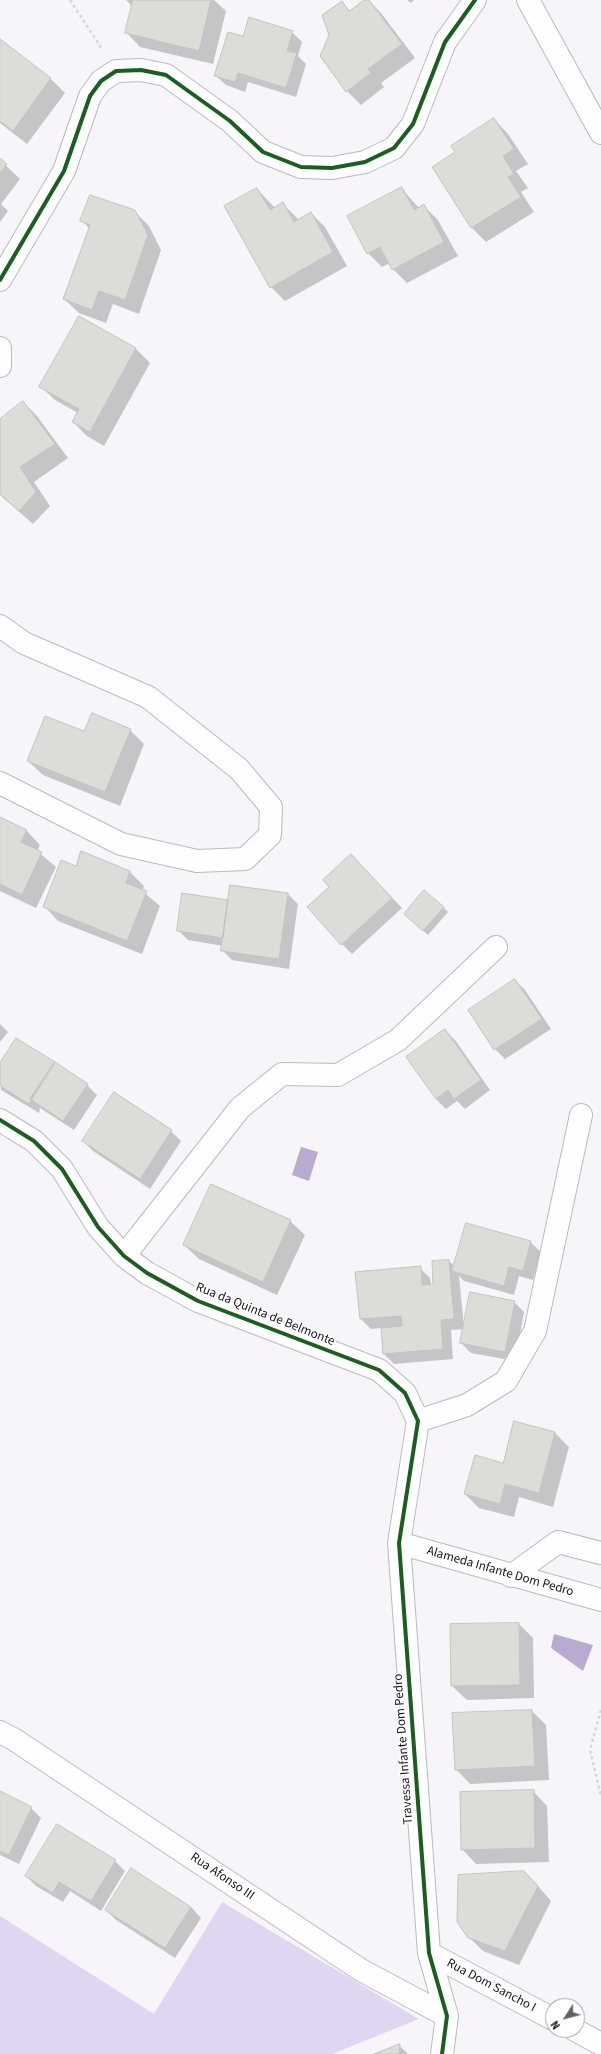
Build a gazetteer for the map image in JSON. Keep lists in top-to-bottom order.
{
  "streets": {
    "street": [
      "Rua da Quinta de Belmonte",
      "Alameda Infante Dom Pedro",
      "Travessa Infante Dom Pedro",
      "Rua Afonso III",
      "Rua Dom Sancho I"
    ]
  },
  "crossings": [
    ["Alameda Infante Dom Pedro", "Travessa Infante Dom Pedro"],
    ["Travessa Infante Dom Pedro", "Rua Afonso III"],
    ["Travessa Infante Dom Pedro", "Rua Dom Sancho I"]
  ],
  "north": "bottom left"
}
